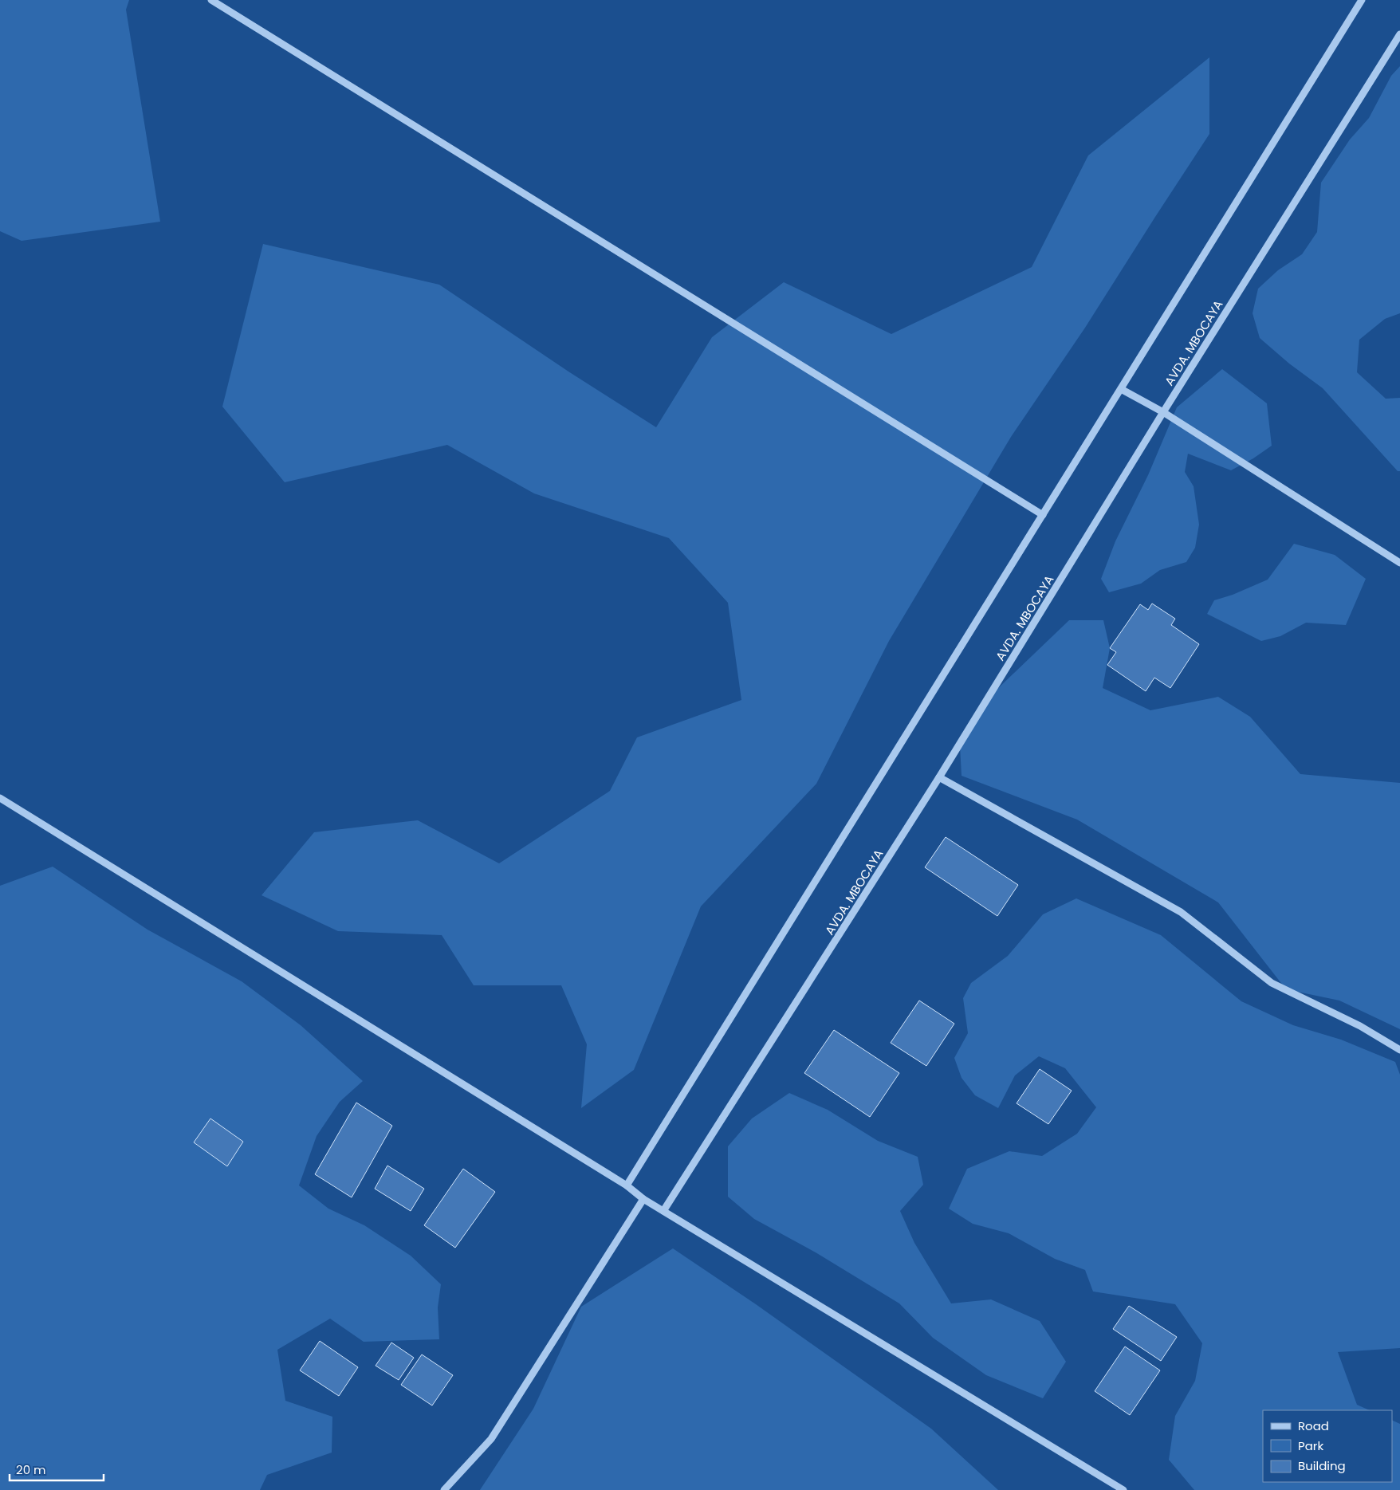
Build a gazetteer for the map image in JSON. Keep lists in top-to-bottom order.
{
  "streets": {
    "street": ["AVDA. MBOCAYA"]
  },
  "legend": ["Road", "Park", "Building"],
  "scale_bar": "20 m"
}
